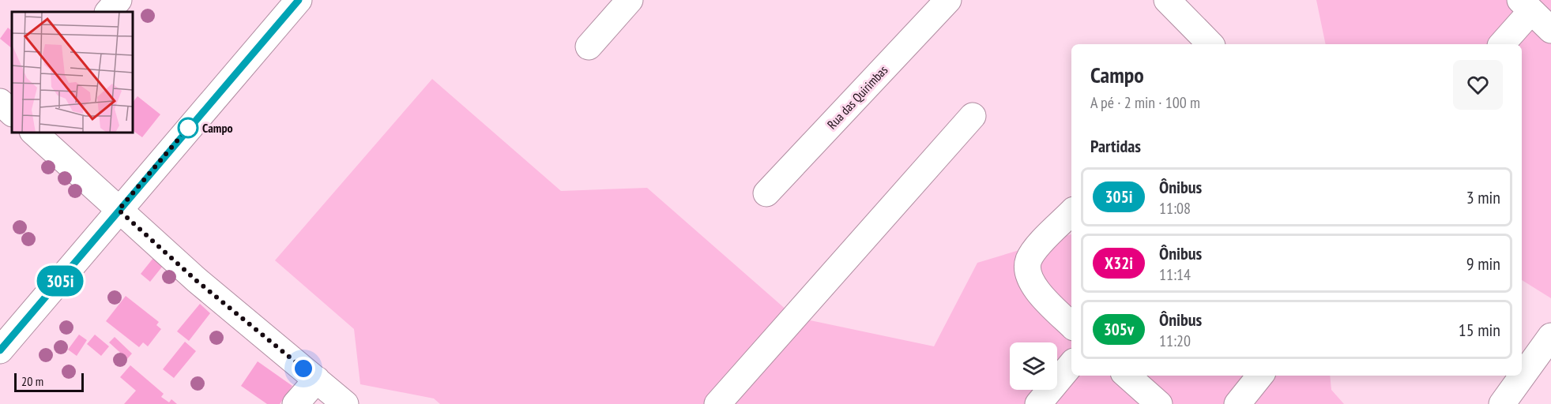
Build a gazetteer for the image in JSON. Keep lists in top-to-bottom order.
{
  "streets": {
    "street": ["Rua das Quirimbas"]
  },
  "places": ["Campo"],
  "lines": ["bus line 305i"],
  "scale_bar": "20 m",
  "page": {
    "on_map": "305i",
    "heading": [
      ["Campo", "A pé · 2 min · 100 m"],
      "Partidas"
    ],
    "list": [
      {
        "mark": "305i",
        "name": "Ônibus",
        "note": "11:08",
        "value": "3 min"
      },
      {
        "mark": "X32i",
        "name": "Ônibus",
        "note": "11:14",
        "value": "9 min"
      },
      {
        "mark": "305v",
        "name": "Ônibus",
        "note": "11:20",
        "value": "15 min"
      }
    ],
    "scale": "20 m"
  }
}
